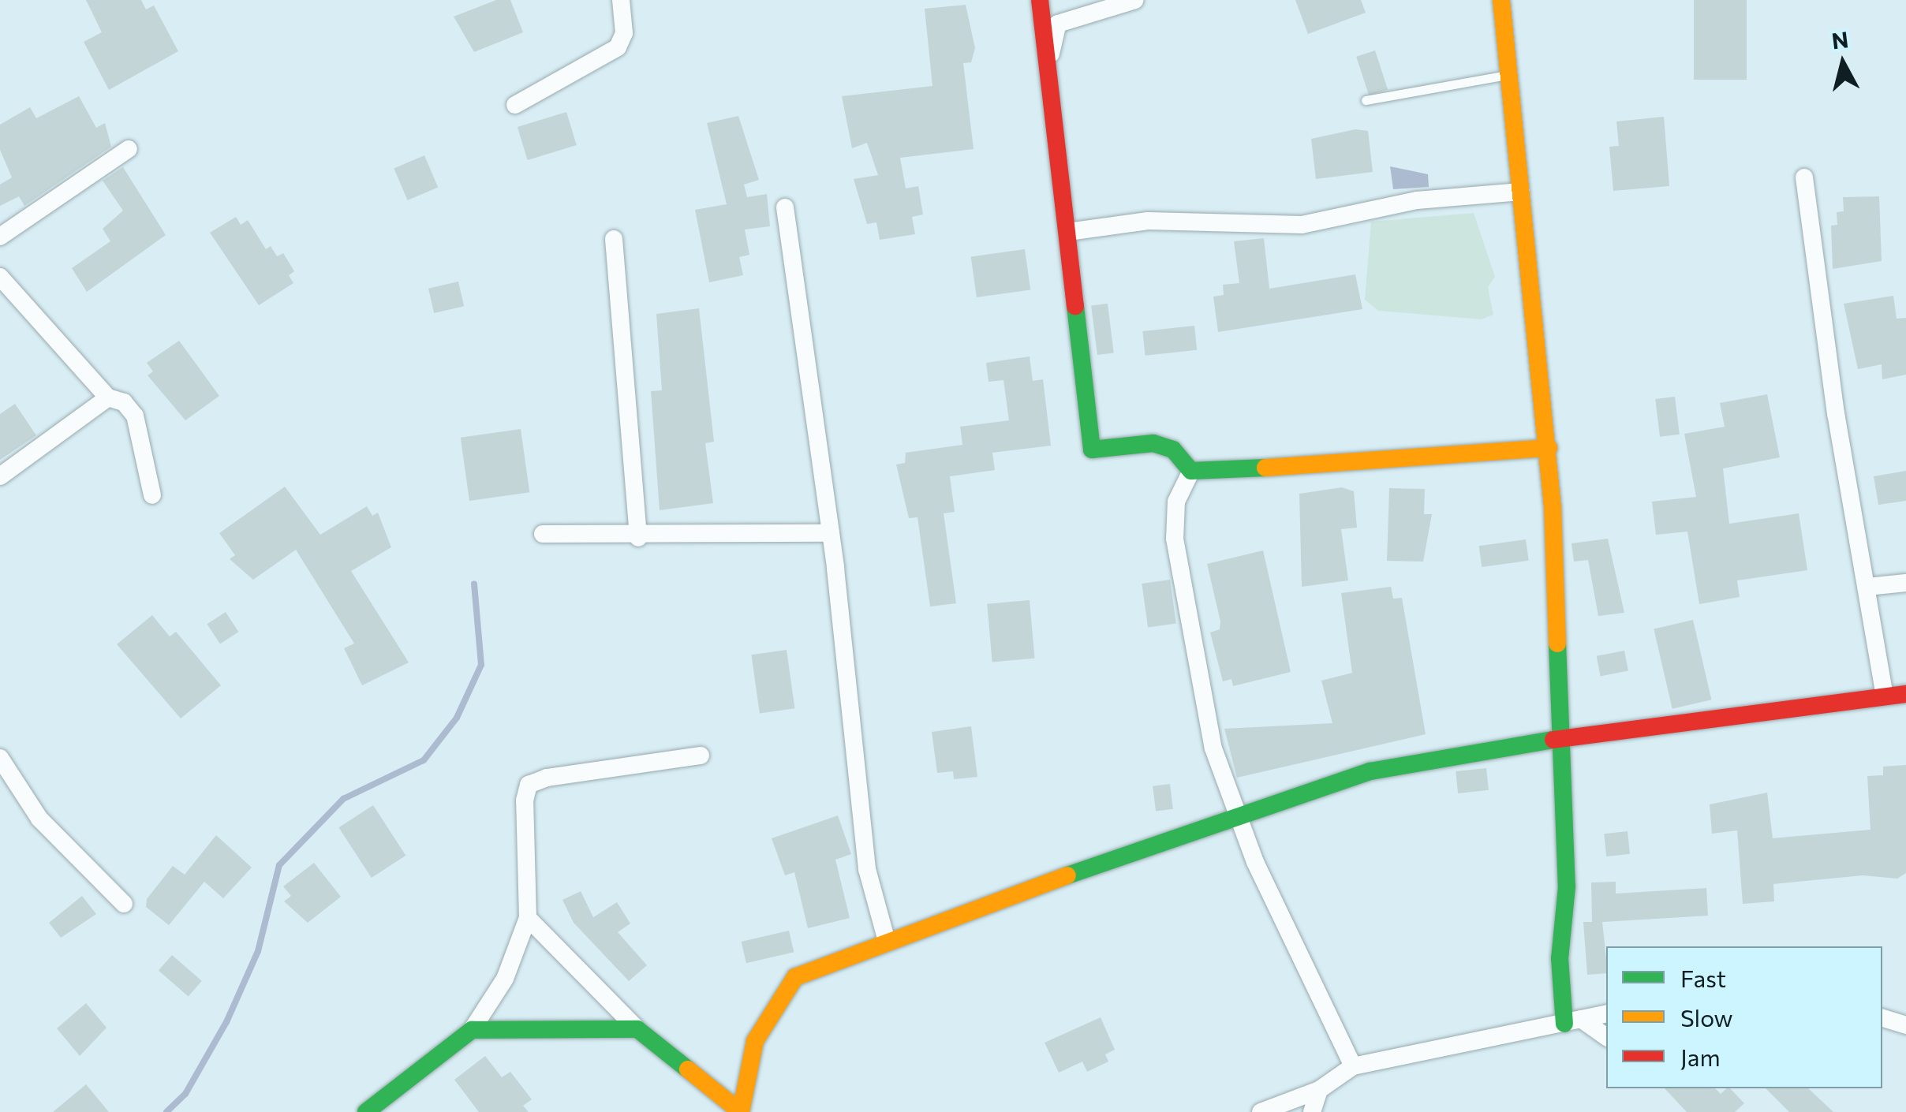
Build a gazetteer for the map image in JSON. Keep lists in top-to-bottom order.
{
  "legend": ["Fast", "Slow", "Jam"],
  "north": "top"
}
